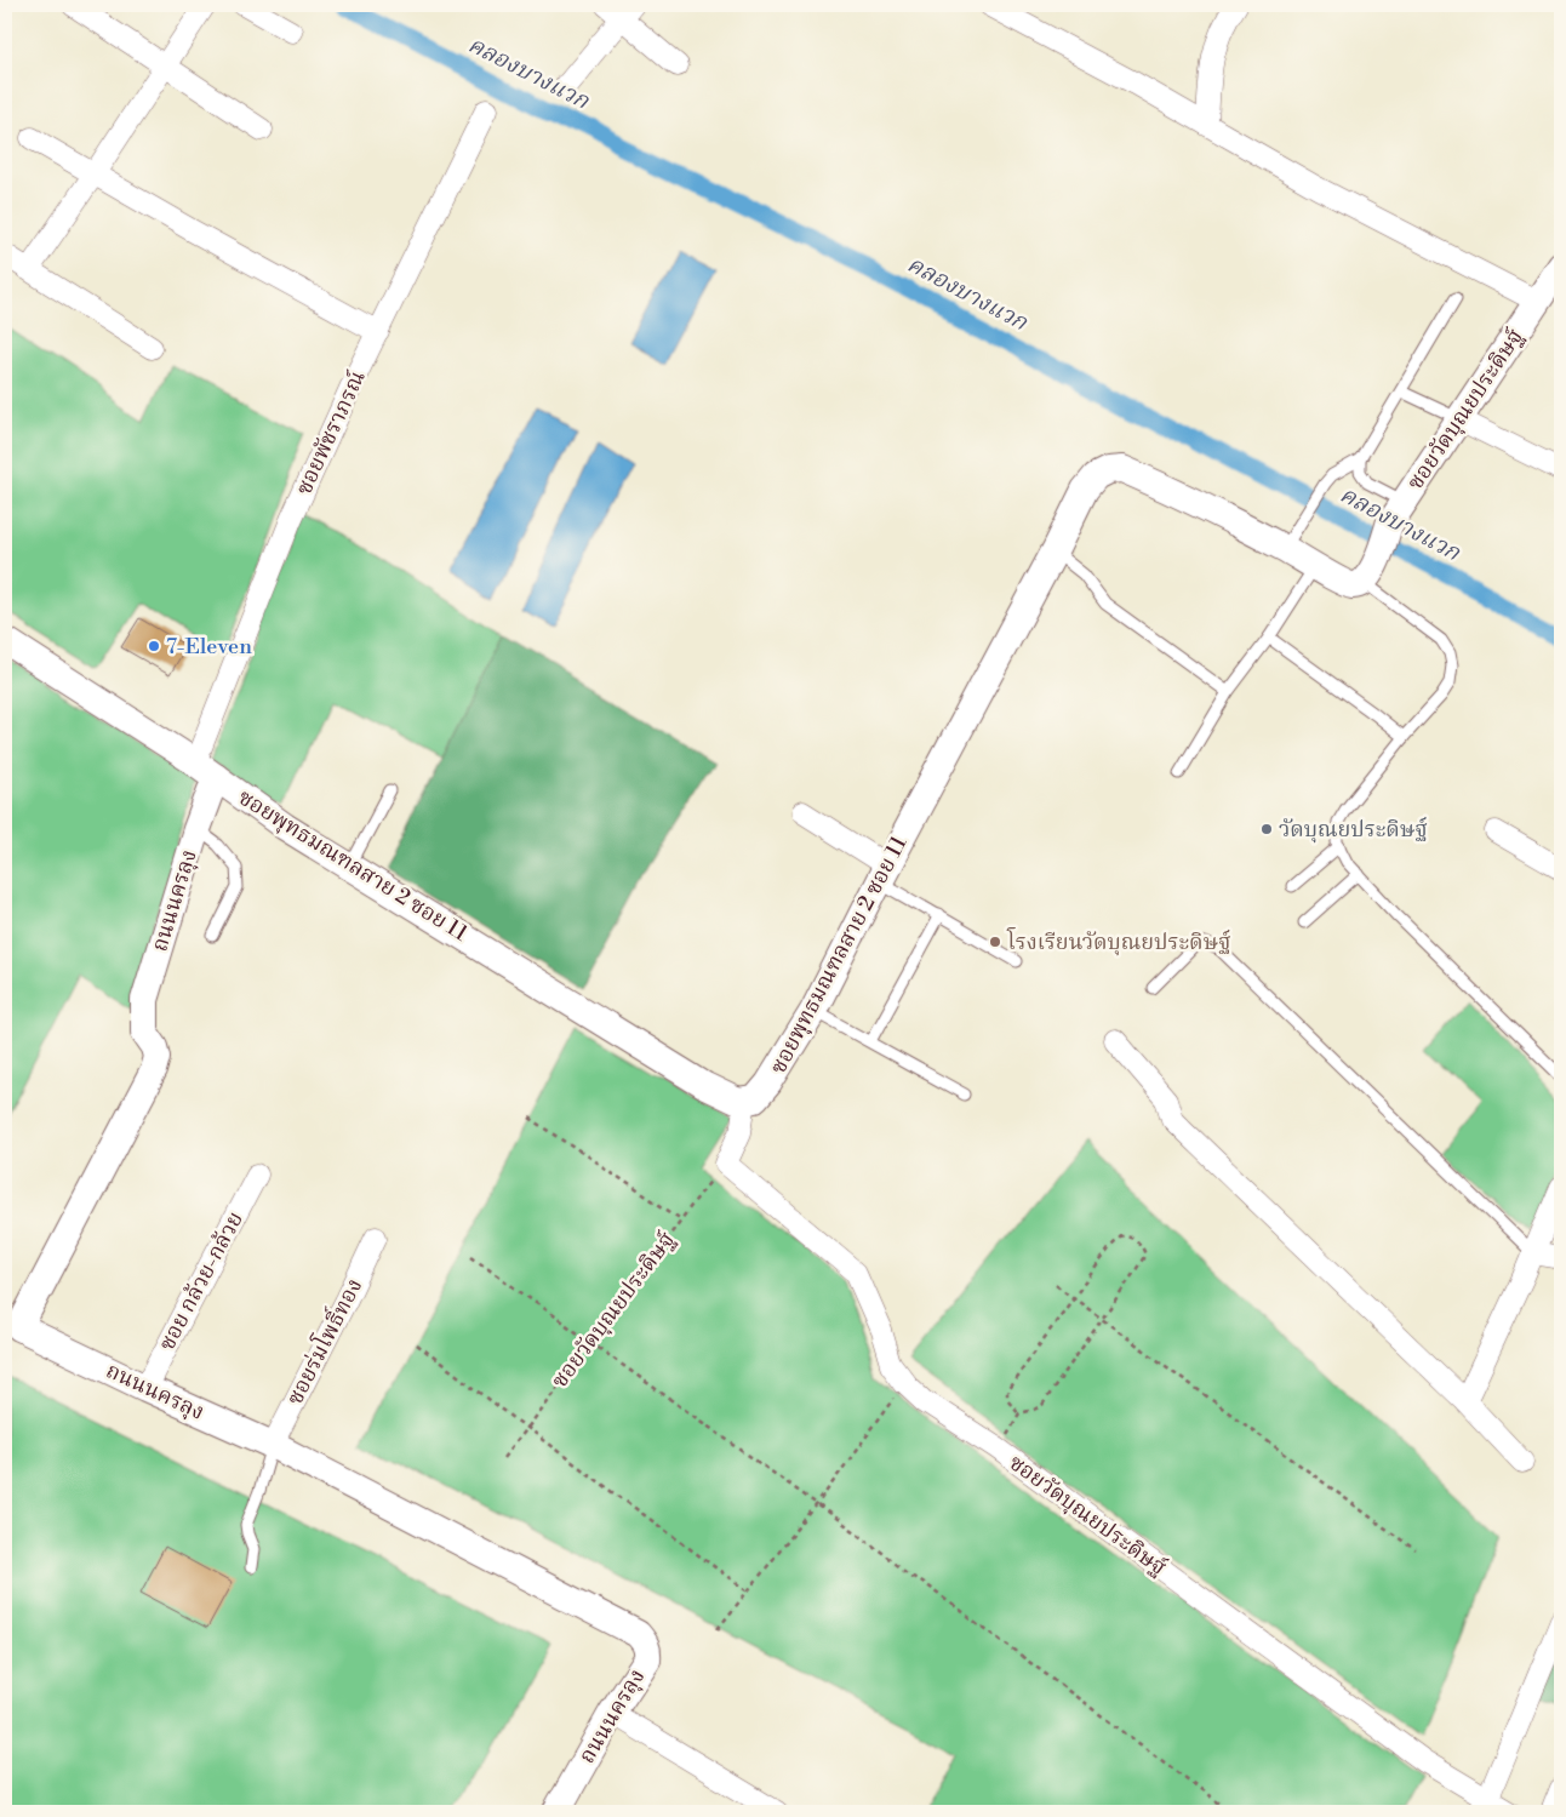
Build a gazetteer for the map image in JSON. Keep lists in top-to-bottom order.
{
  "streets": {
    "street": [
      "ซอยวัดบุณยประดิษฐ์",
      "ซอยพัชราภรณ์",
      "ซอยพุทธมณฑลสาย 2 ซอย 11",
      "ถนนนครลุง",
      "ซอย กล้วย-กล้วย",
      "ซอยร่มโพธิ์ทอง"
    ]
  },
  "crossings": [
    ["ซอยวัดบุณยประดิษฐ์", "ซอยพุทธมณฑลสาย 2 ซอย 11"],
    ["ซอยพัชราภรณ์", "ซอยพุทธมณฑลสาย 2 ซอย 11"],
    ["ซอยพัชราภรณ์", "ถนนนครลุง"],
    ["ซอยพุทธมณฑลสาย 2 ซอย 11", "ถนนนครลุง"],
    ["ถนนนครลุง", "ซอย กล้วย-กล้วย"],
    ["ถนนนครลุง", "ซอยร่มโพธิ์ทอง"]
  ],
  "water": ["คลองบางแวก"],
  "places": ["7-Eleven", "วัดบุณยประดิษฐ์", "โรงเรียนวัดบุณยประดิษฐ์"]
}
